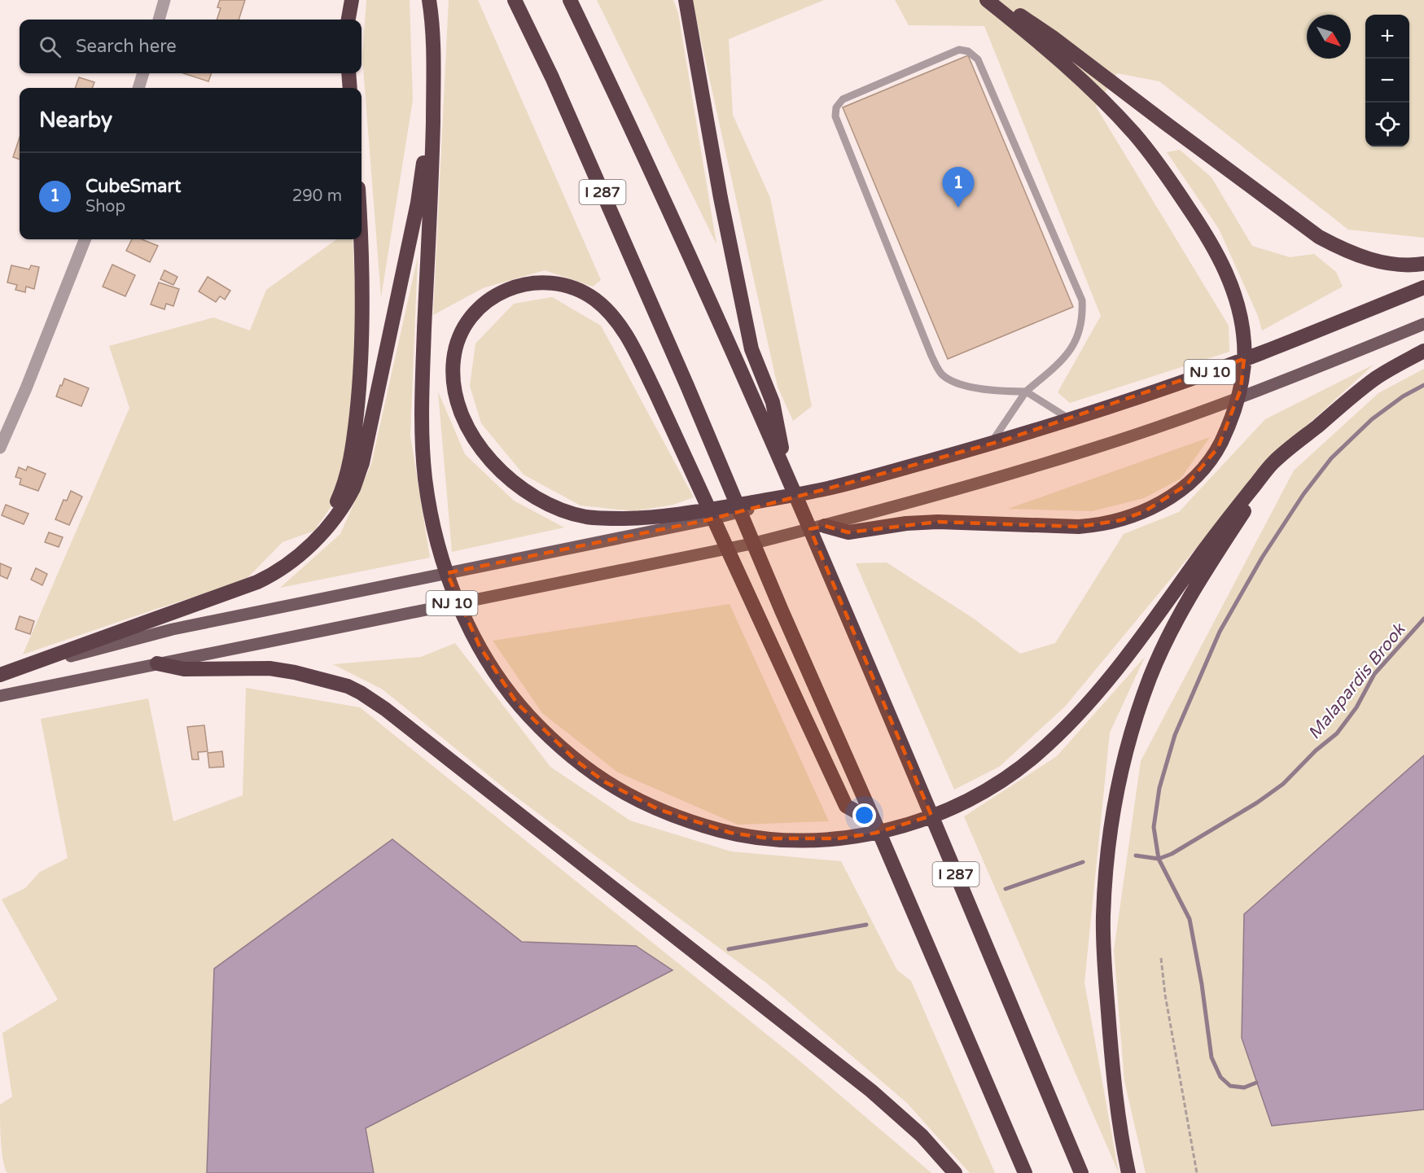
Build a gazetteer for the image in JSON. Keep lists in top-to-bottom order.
{
  "streets": {
    "highway": ["I 287", "NJ 10"]
  },
  "water": ["Malapardis Brook"],
  "north": "bottom right",
  "page": {
    "map_buttons": ["+", "−"],
    "search": "Search here",
    "heading": "Nearby",
    "list": [
      {
        "mark": "1",
        "name": "CubeSmart",
        "note": "Shop",
        "value": "290 m"
      }
    ],
    "pins": "1"
  }
}
